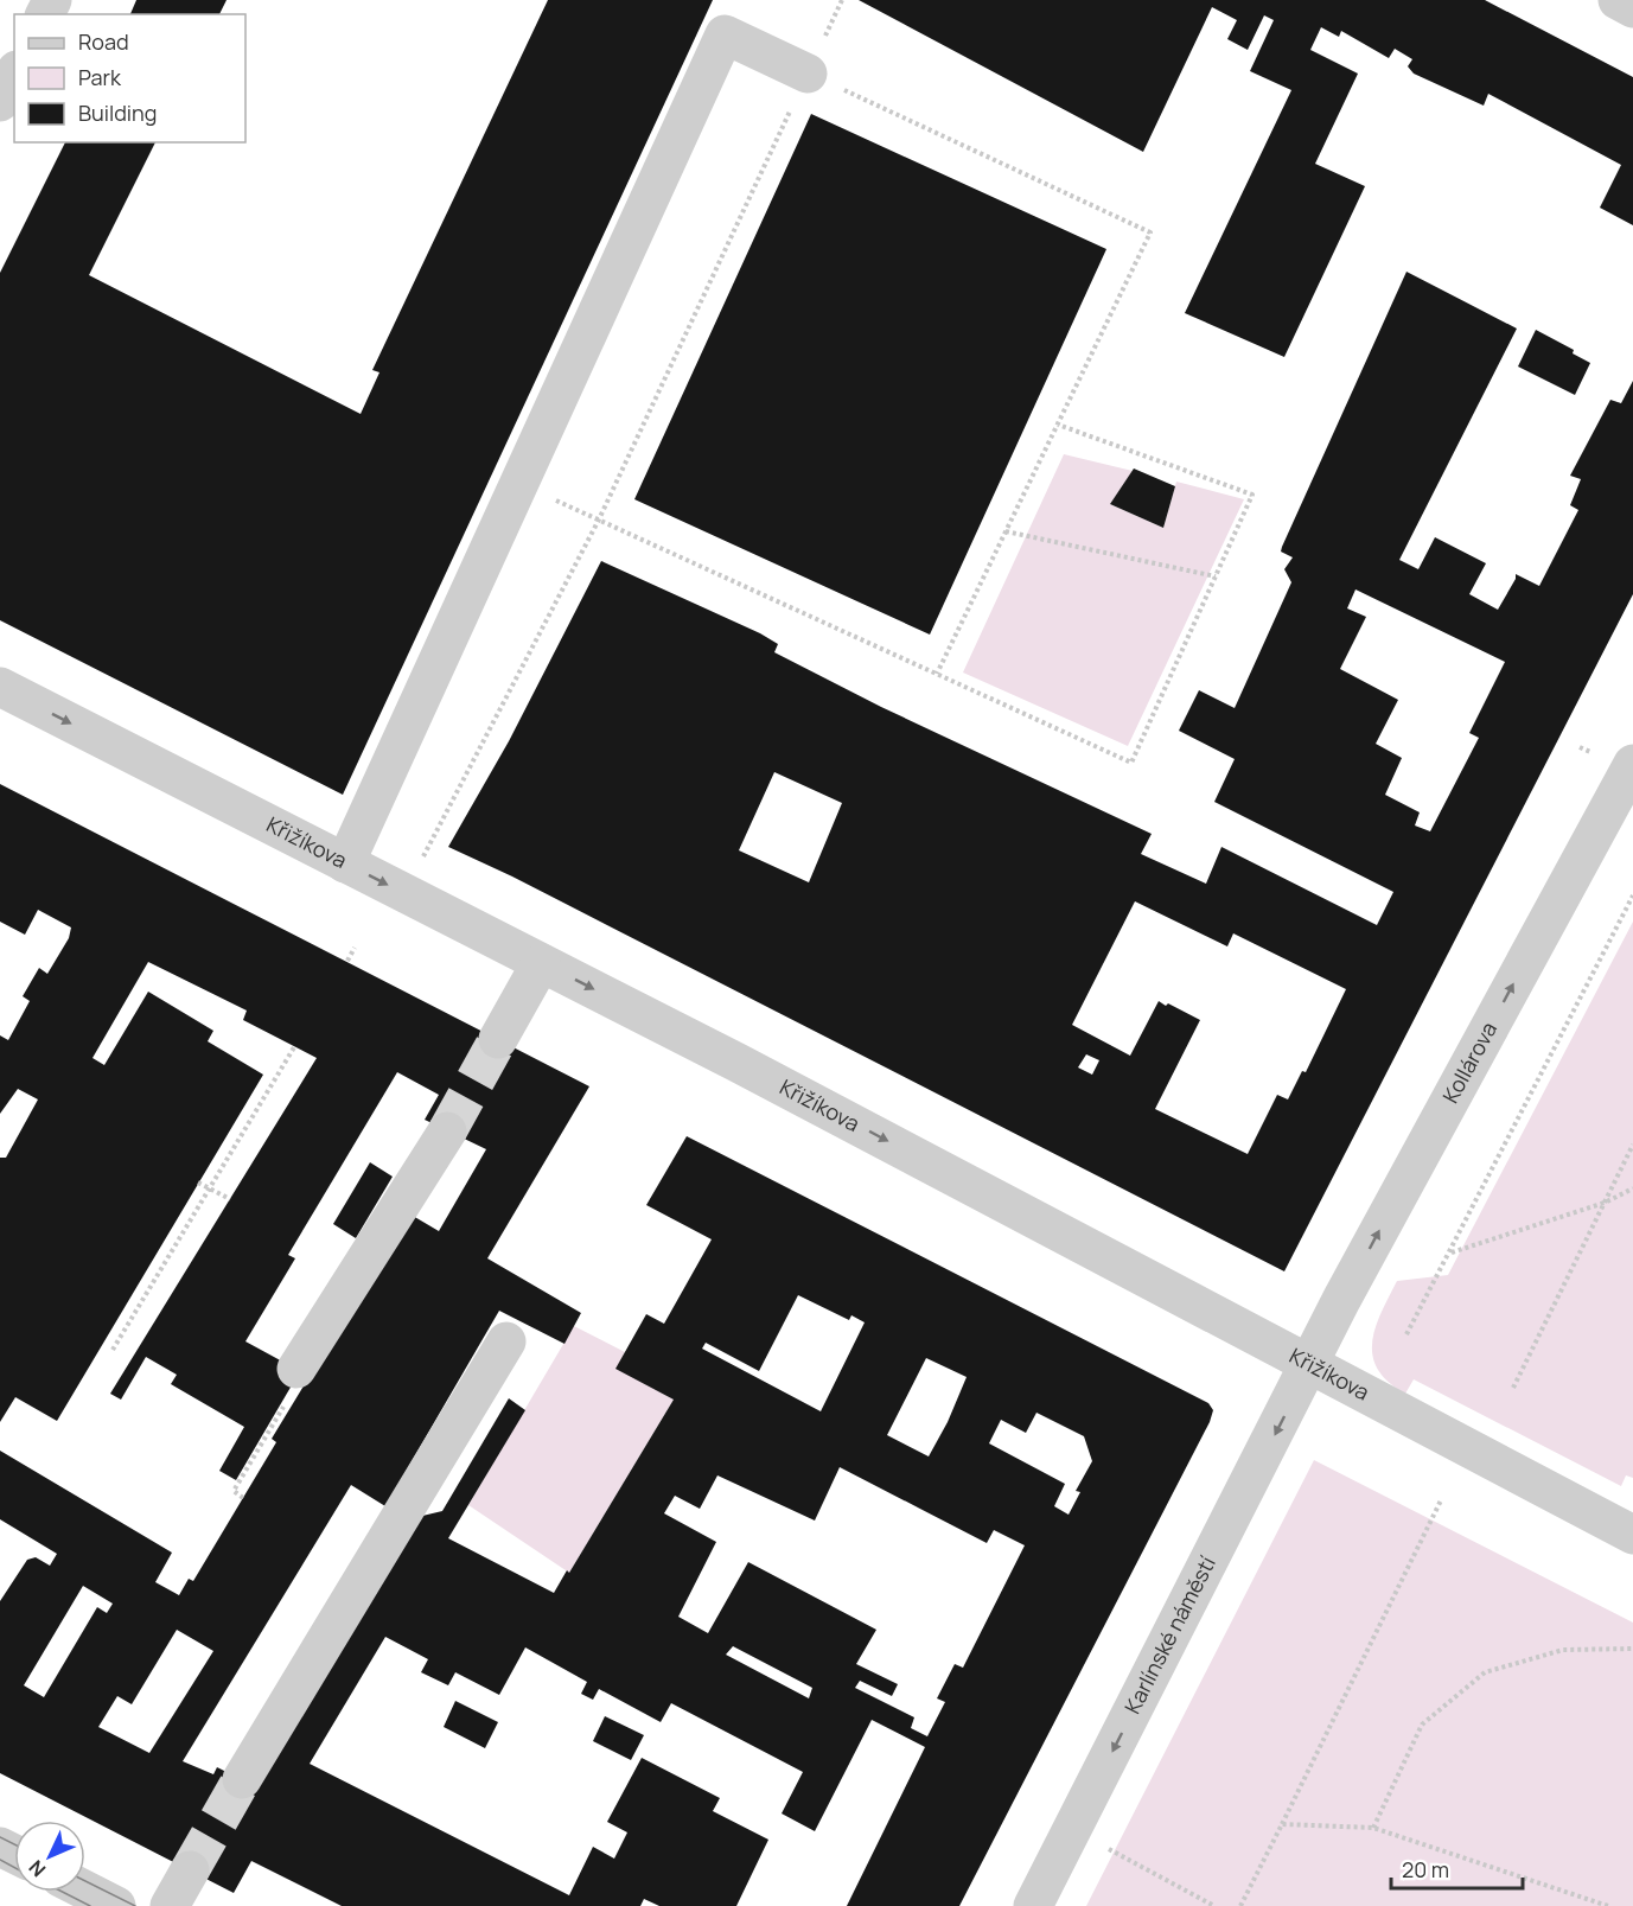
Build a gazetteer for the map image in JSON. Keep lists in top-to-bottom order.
{
  "streets": {
    "street": ["Křižíkova", "Kollárova", "Karlínské náměstí"]
  },
  "crossings": [
    ["Křižíkova", "Kollárova"],
    ["Křižíkova", "Karlínské náměstí"],
    ["Kollárova", "Karlínské náměstí"]
  ],
  "one_way": ["Křižíkova", "Kollárova", "Karlínské náměstí"],
  "legend": ["Road", "Park", "Building"],
  "scale_bar": "20 m",
  "north": "bottom left"
}
